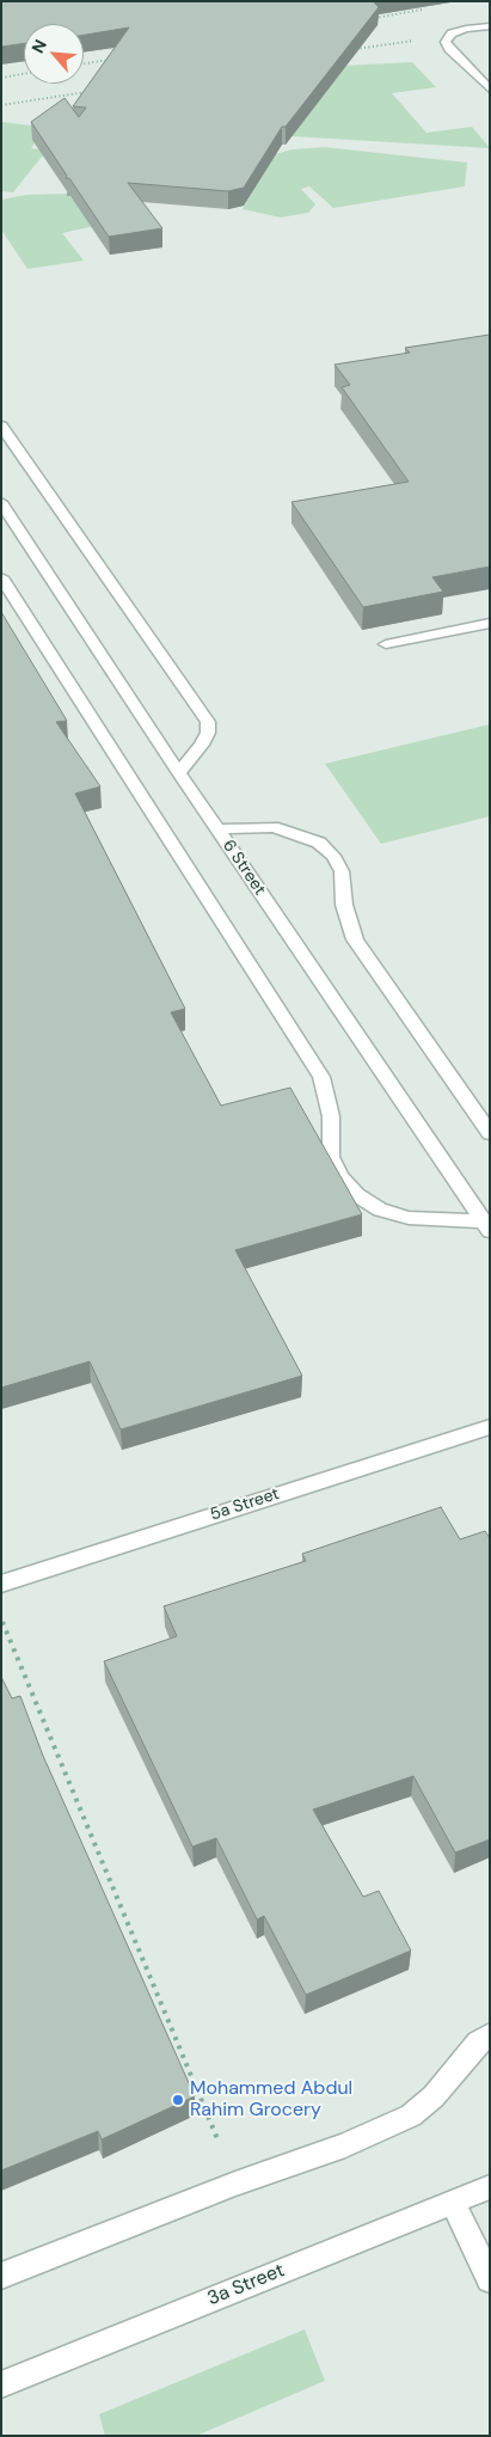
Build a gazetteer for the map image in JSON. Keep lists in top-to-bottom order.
{
  "streets": {
    "street": ["6 Street", "5a Street", "3a Street"]
  },
  "places": ["Mohammed Abdul Rahim Grocery"],
  "north": "top left"
}
